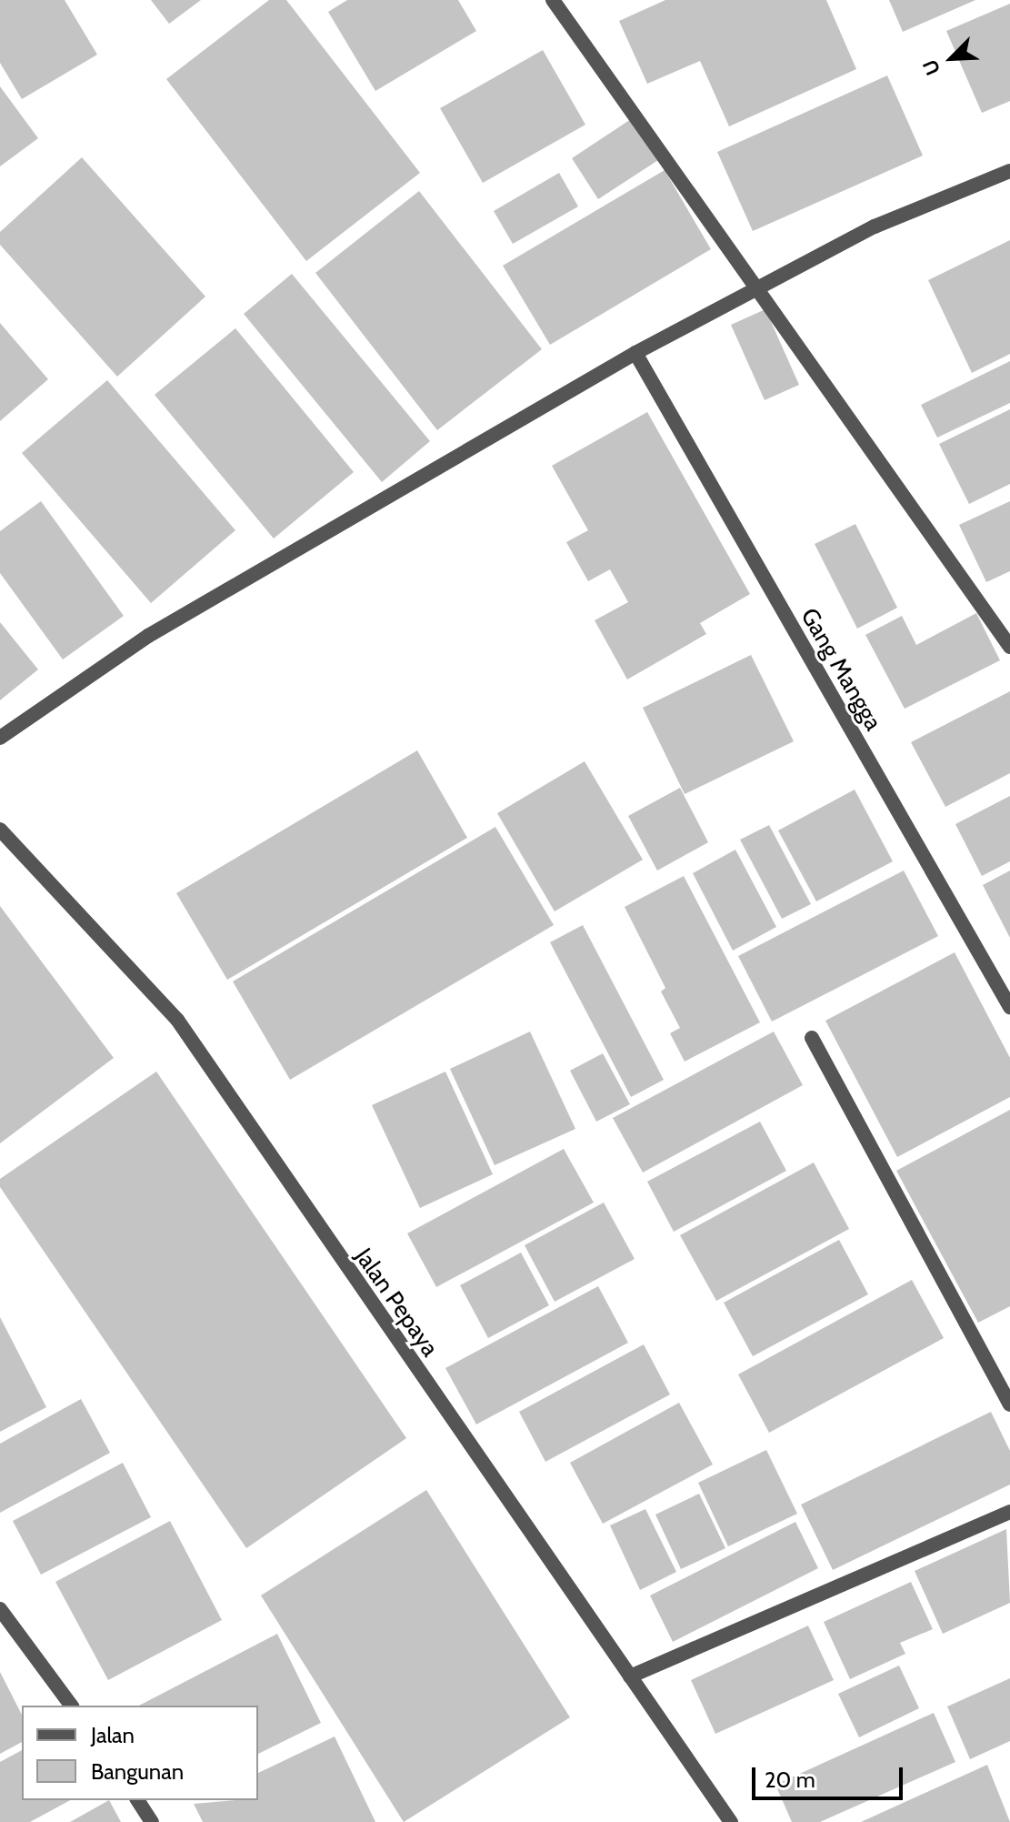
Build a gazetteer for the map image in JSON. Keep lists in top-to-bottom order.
{
  "streets": {
    "street": ["Gang Mangga", "Jalan Pepaya"]
  },
  "legend": ["Jalan", "Bangunan"],
  "scale_bar": "20 m",
  "north": "bottom left"
}
